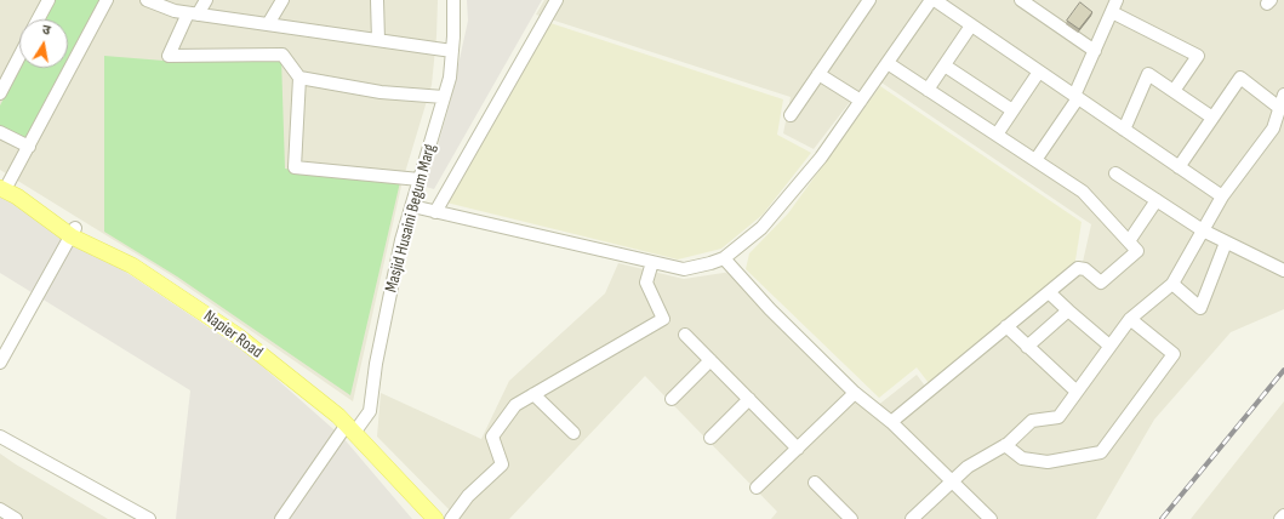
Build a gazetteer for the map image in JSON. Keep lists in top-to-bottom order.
{
  "streets": {
    "main road": ["Napier Road"],
    "street": ["Masjid Husaini Begum Marg"]
  },
  "crossings": [
    ["Masjid Husaini Begum Marg", "Napier Road"]
  ],
  "north": "top"
}
